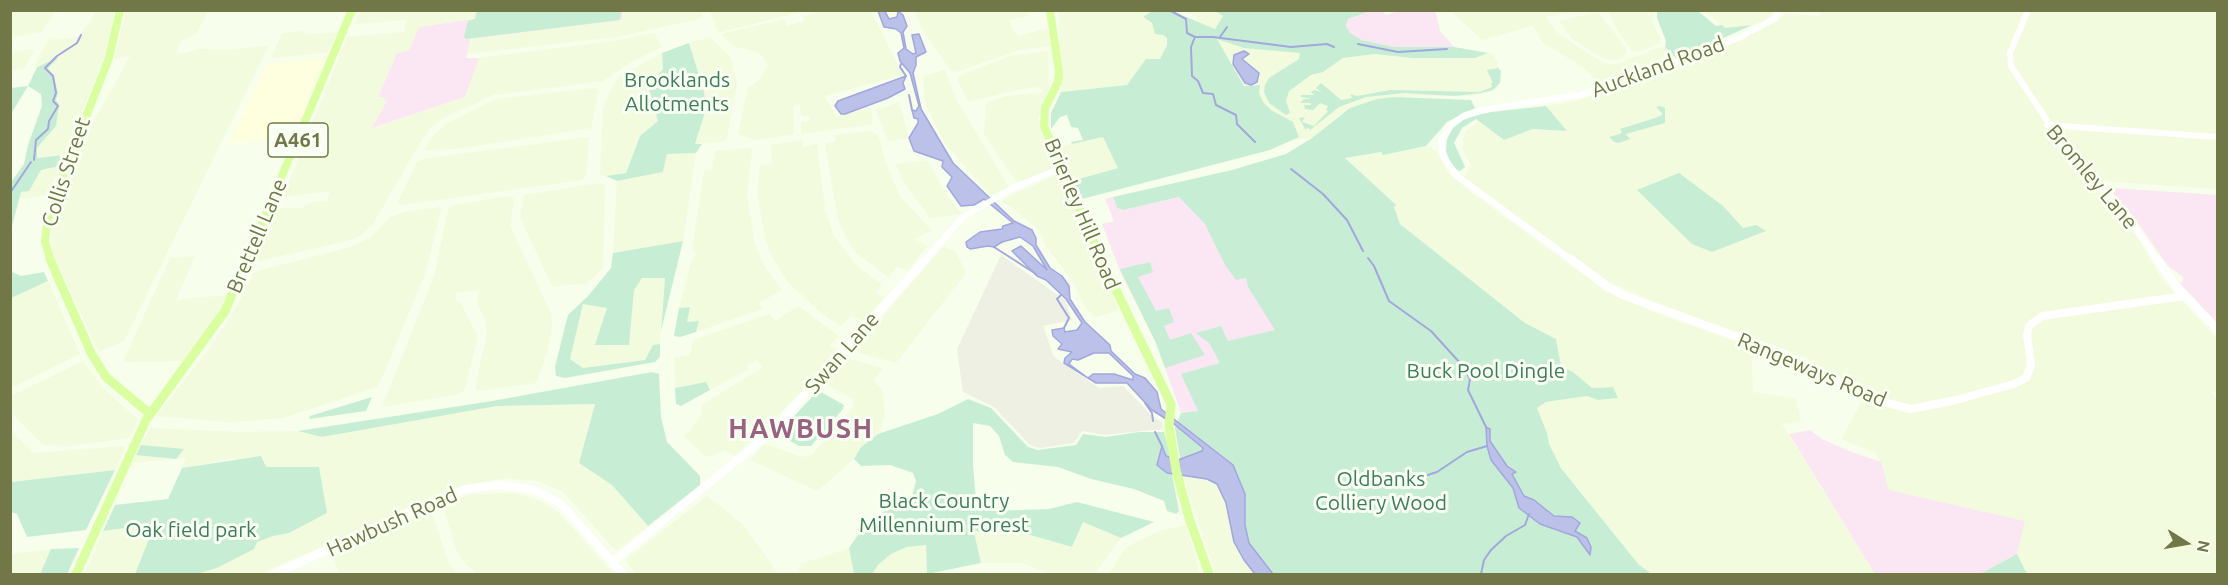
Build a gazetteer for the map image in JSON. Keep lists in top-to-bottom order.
{
  "streets": {
    "main road": [
      "A461",
      "Collis Street",
      "Brierley Hill Road",
      "Brettell Lane"
    ],
    "street": [
      "Auckland Road",
      "Bromley Lane",
      "Swan Lane",
      "Rangeways Road",
      "Hawbush Road"
    ]
  },
  "crossings": [
    ["Auckland Road", "Rangeways Road"],
    ["A461", "Collis Street"],
    ["A461", "Brettell Lane"],
    ["Collis Street", "Brettell Lane"],
    ["Bromley Lane", "Rangeways Road"],
    ["Brierley Hill Road", "Swan Lane"],
    ["Swan Lane", "Hawbush Road"]
  ],
  "districts": ["HAWBUSH"],
  "parks": [
    "Brooklands Allotments",
    "Buck Pool Dingle",
    "Oldbanks Colliery Wood",
    "Black Country Millennium Forest",
    "Oak field park"
  ],
  "north": "right"
}
